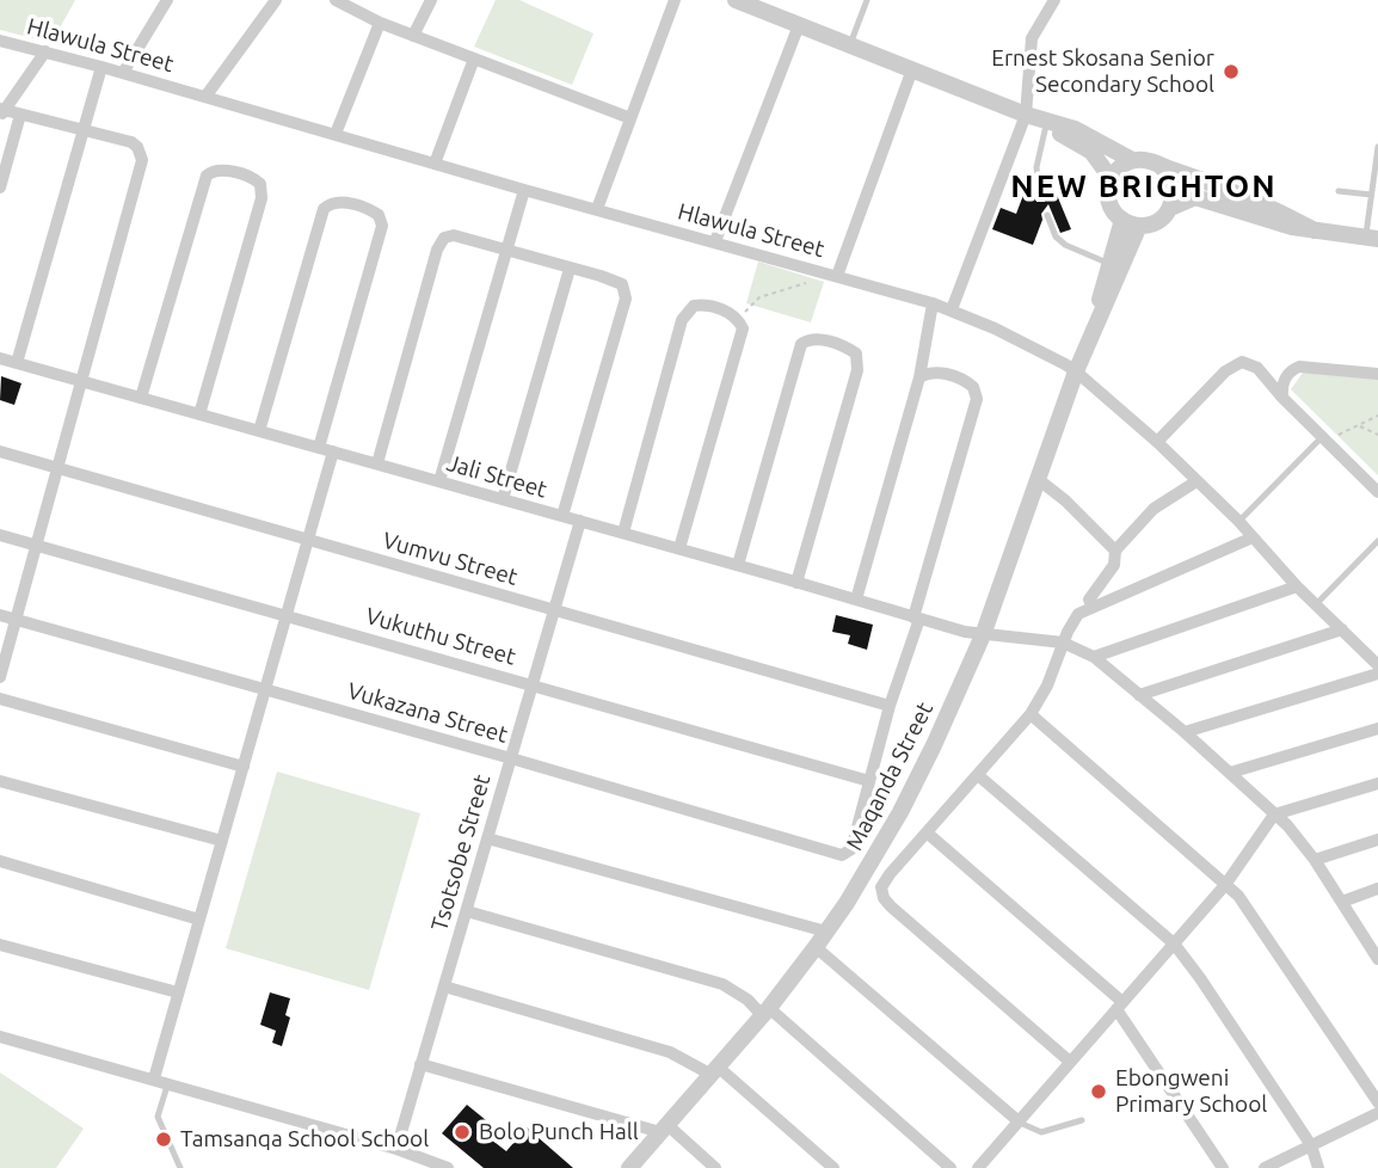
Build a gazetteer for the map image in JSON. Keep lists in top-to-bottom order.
{
  "streets": {
    "street": [
      "Hlawula Street",
      "Jali Street",
      "Vumvu Street",
      "Vukuthu Street",
      "Vukazana Street",
      "Maqanda Street",
      "Tsotsobe Street"
    ]
  },
  "crossings": [
    ["Hlawula Street", "Maqanda Street"],
    ["Jali Street", "Maqanda Street"],
    ["Jali Street", "Tsotsobe Street"],
    ["Vumvu Street", "Tsotsobe Street"],
    ["Vukuthu Street", "Vukazana Street"],
    ["Vukuthu Street", "Tsotsobe Street"],
    ["Vukazana Street", "Tsotsobe Street"]
  ],
  "districts": ["NEW BRIGHTON"],
  "places": [
    "Ernest Skosana Senior Secondary School",
    "Ebongweni Primary School",
    "Bolo Punch Hall",
    "Tamsanqa School School"
  ]
}
